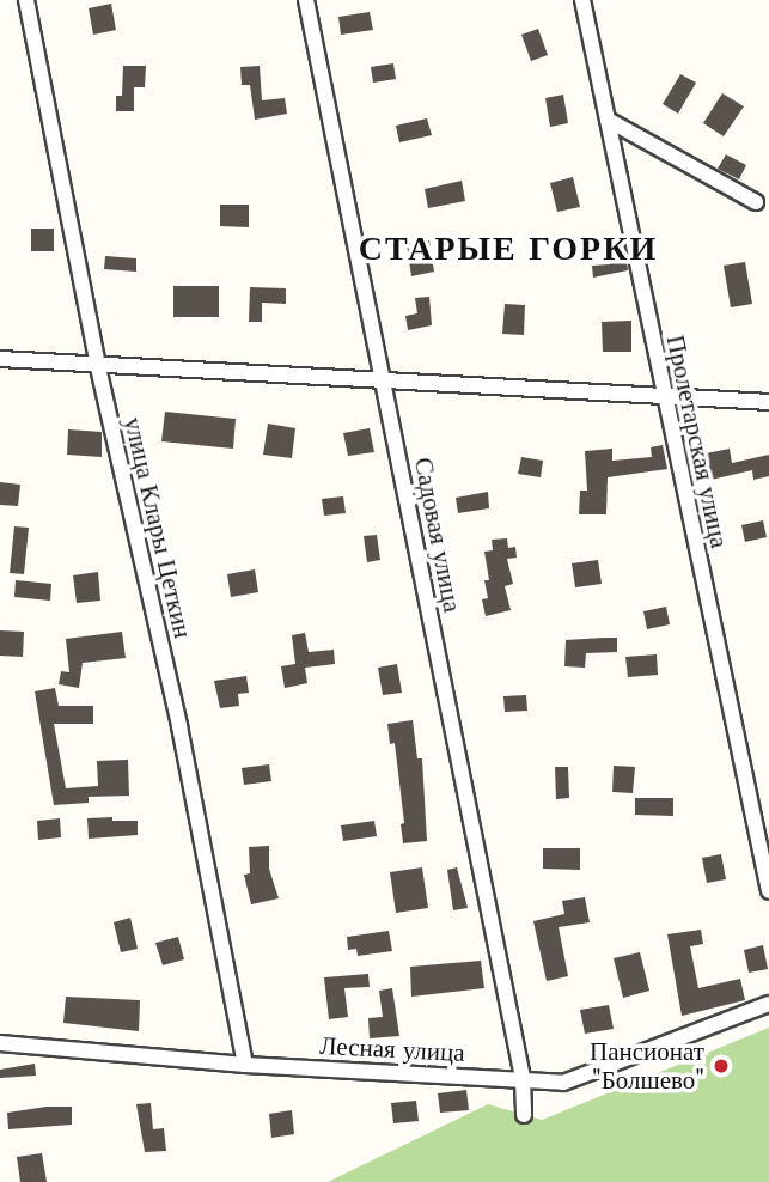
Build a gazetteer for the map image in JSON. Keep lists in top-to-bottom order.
{
  "streets": {
    "street": [
      "Пролетарская улица",
      "улица Клары Цеткин",
      "Садовая улица",
      "Лесная улица"
    ]
  },
  "crossings": [
    ["улица Клары Цеткин", "Лесная улица"],
    ["Садовая улица", "Лесная улица"]
  ],
  "districts": ["СТАРЫЕ ГОРКИ"],
  "places": ["Пансионат \"Болшево\""]
}
